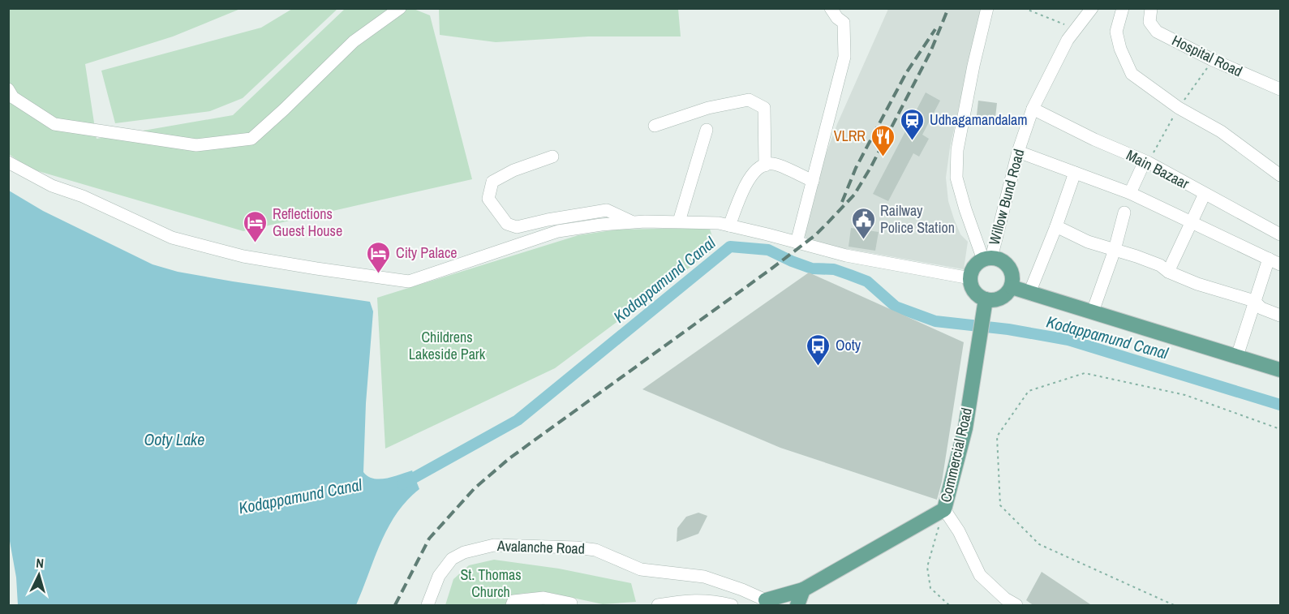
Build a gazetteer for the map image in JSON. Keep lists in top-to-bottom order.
{
  "streets": {
    "main road": ["Commercial Road"],
    "street": [
      "Hospital Road",
      "Main Bazaar",
      "Willow Bund Road",
      "Avalanche Road"
    ]
  },
  "crossings": [
    ["Main Bazaar", "Willow Bund Road"],
    ["Willow Bund Road", "Commercial Road"],
    ["Commercial Road", "Avalanche Road"]
  ],
  "water": ["Kodappamund Canal", "Ooty Lake"],
  "parks": ["Childrens Lakeside Park", "St. Thomas Church"],
  "places": {
    "station": ["Udhagamandalam"],
    "restaurant": ["VLRR"],
    "public building": ["Railway Police Station"],
    "hotel": ["Reflections Guest House", "City Palace"],
    "bus stop": ["Ooty"]
  },
  "north": "top"
}
